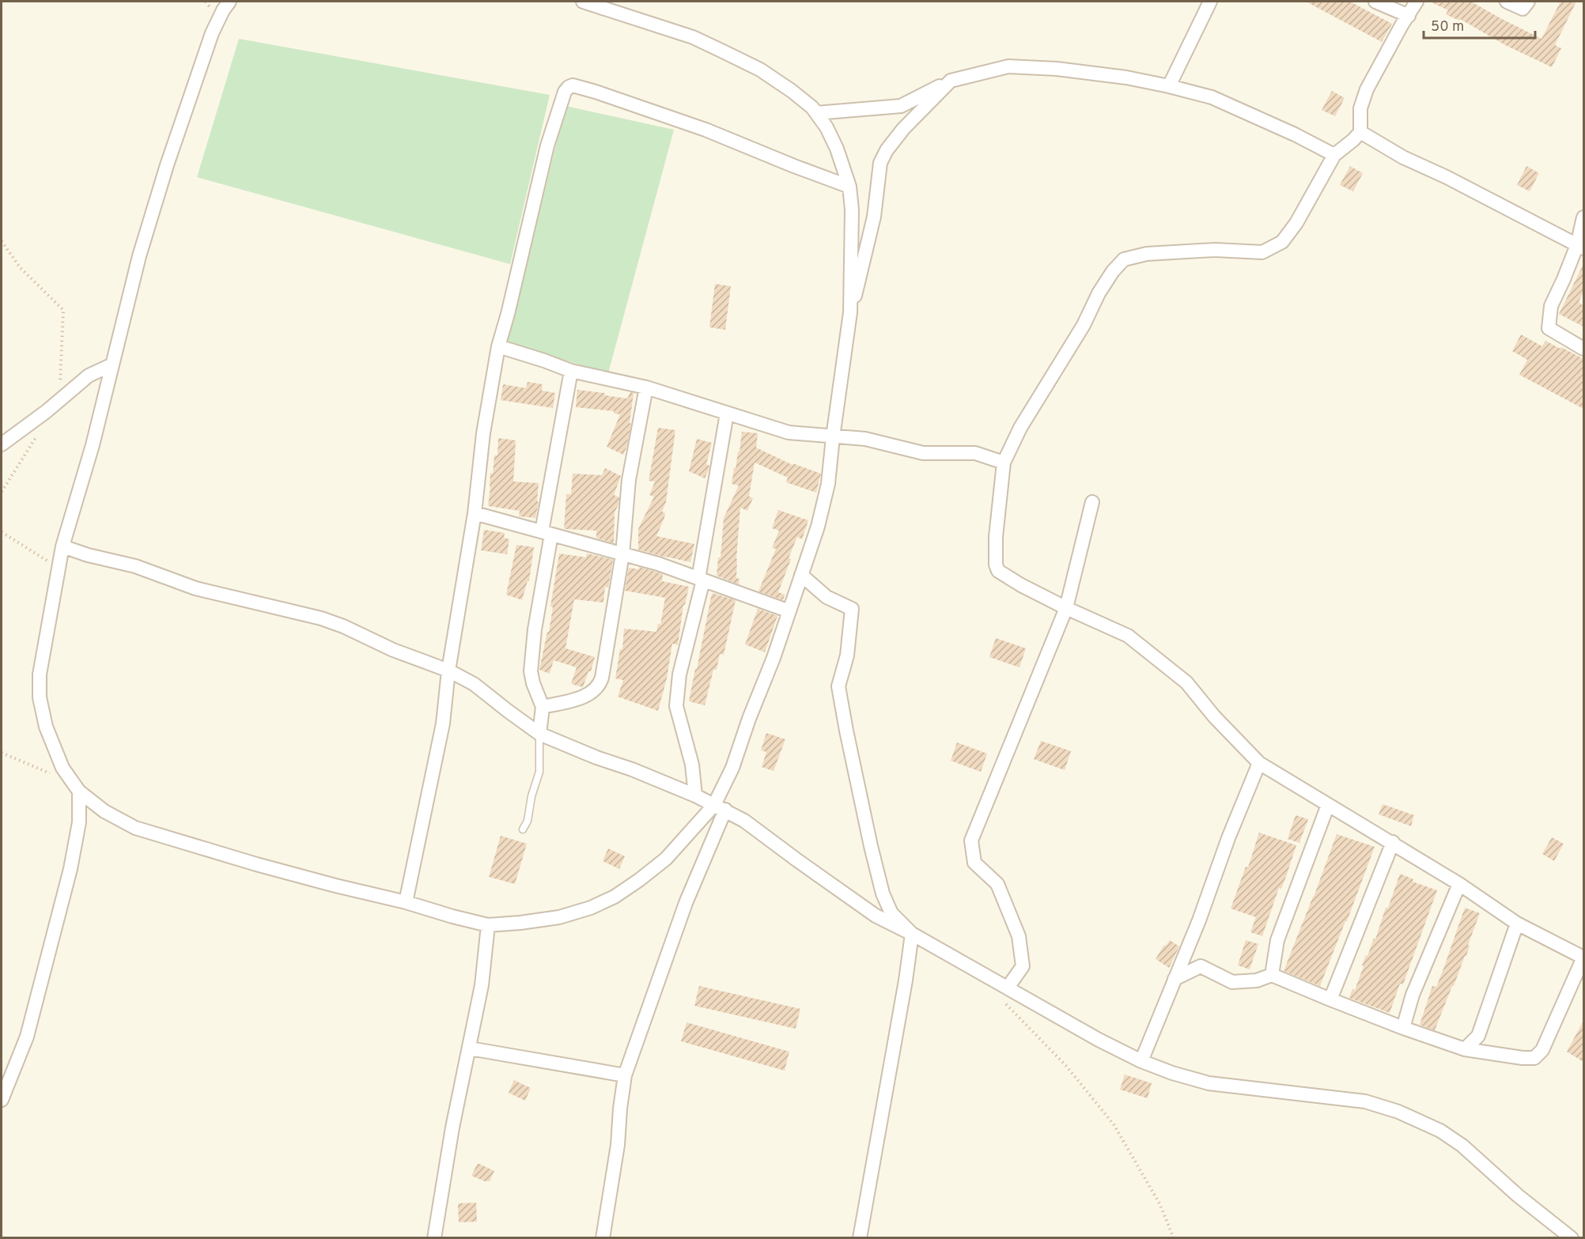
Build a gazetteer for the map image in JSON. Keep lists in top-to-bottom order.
{
  "scale_bar": "50 m"
}
